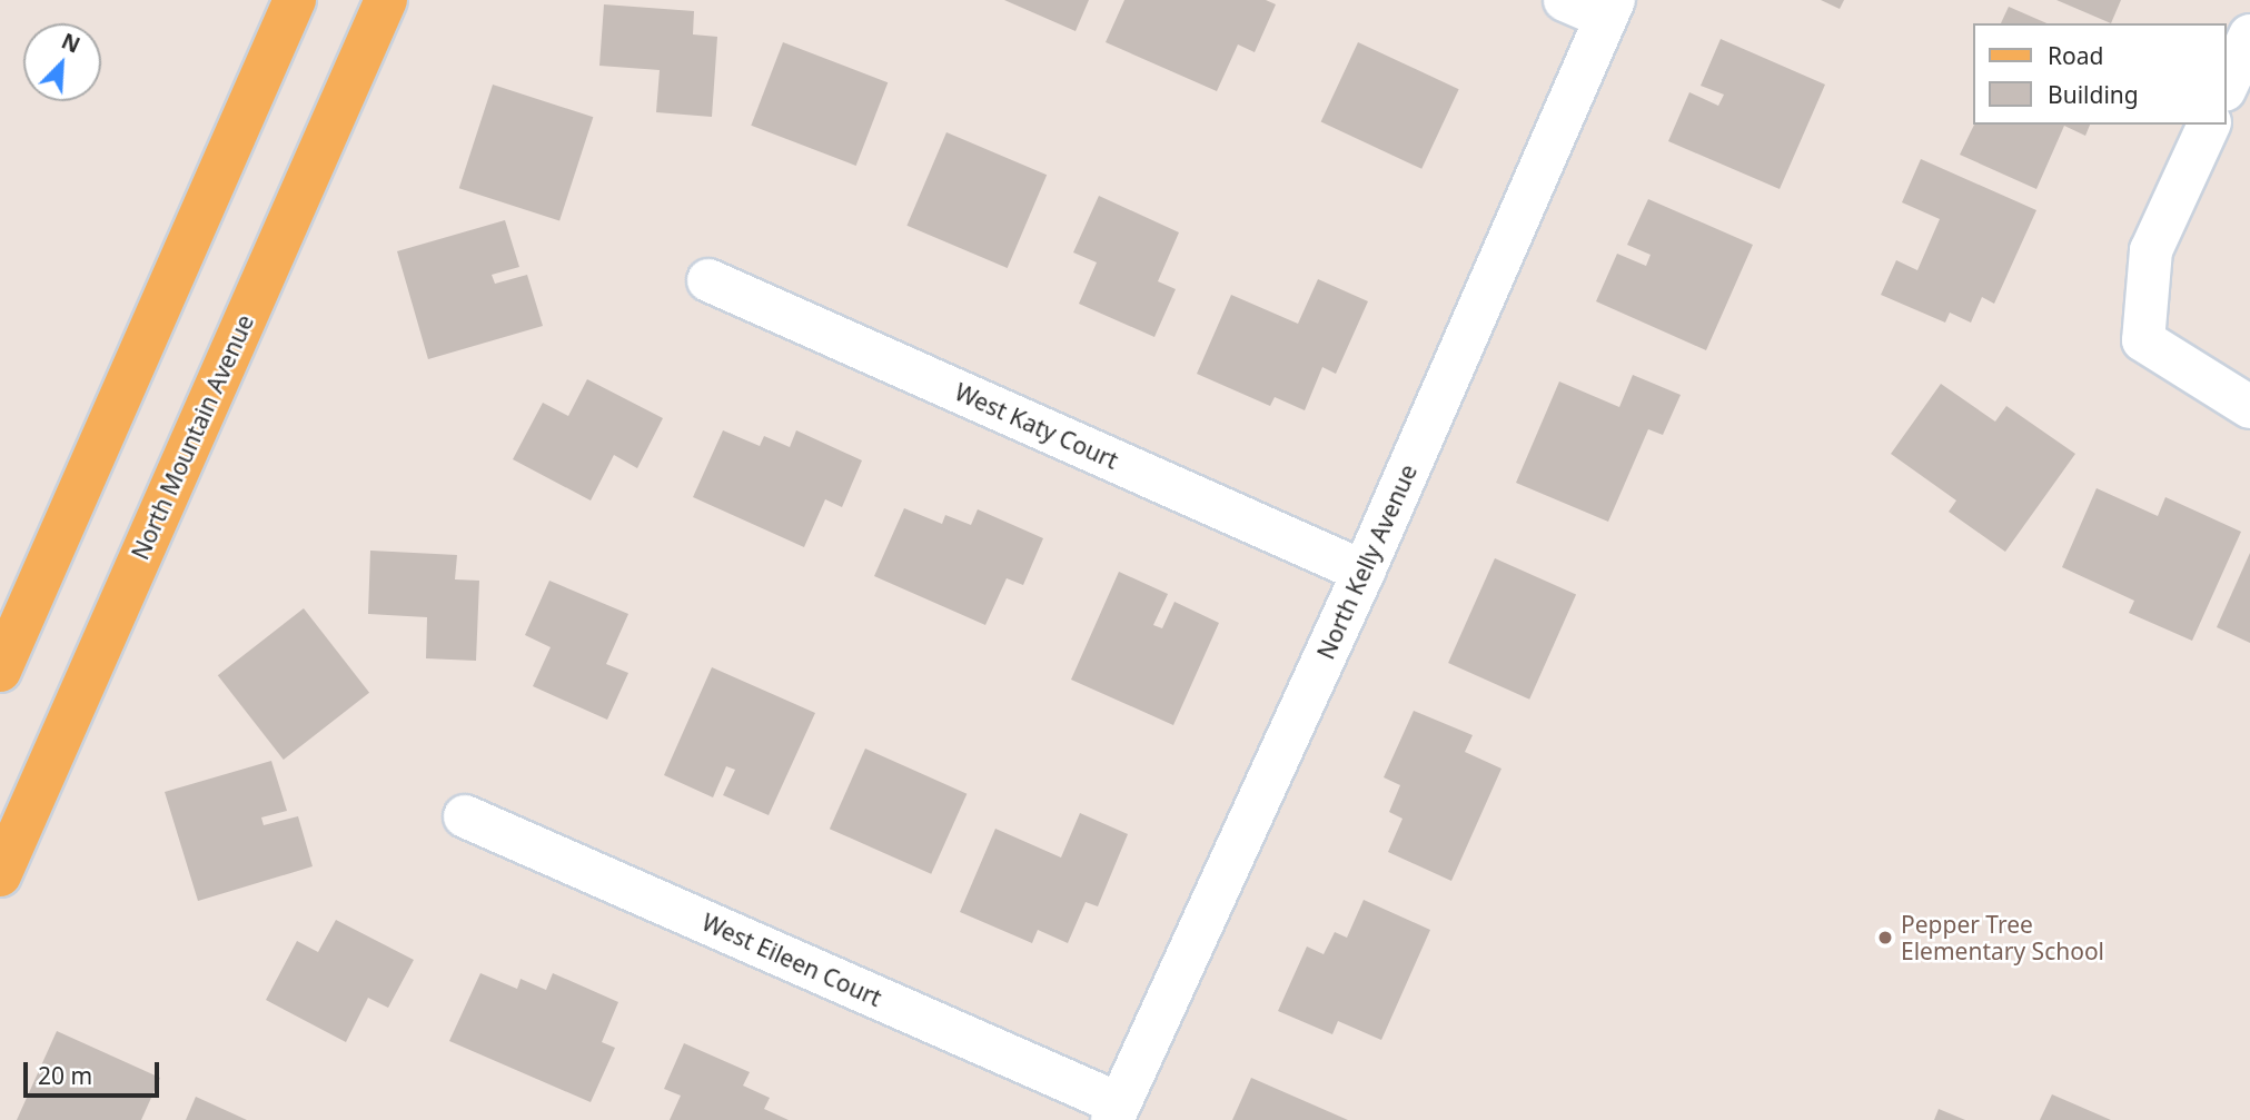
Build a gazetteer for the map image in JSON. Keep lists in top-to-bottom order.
{
  "streets": {
    "main road": ["North Mountain Avenue"],
    "street": ["West Katy Court", "North Kelly Avenue", "West Eileen Court"]
  },
  "crossings": [
    ["West Katy Court", "North Kelly Avenue"],
    ["North Kelly Avenue", "West Eileen Court"]
  ],
  "places": ["Pepper Tree Elementary School"],
  "legend": ["Road", "Building"],
  "scale_bar": "20 m",
  "north": "top right"
}
